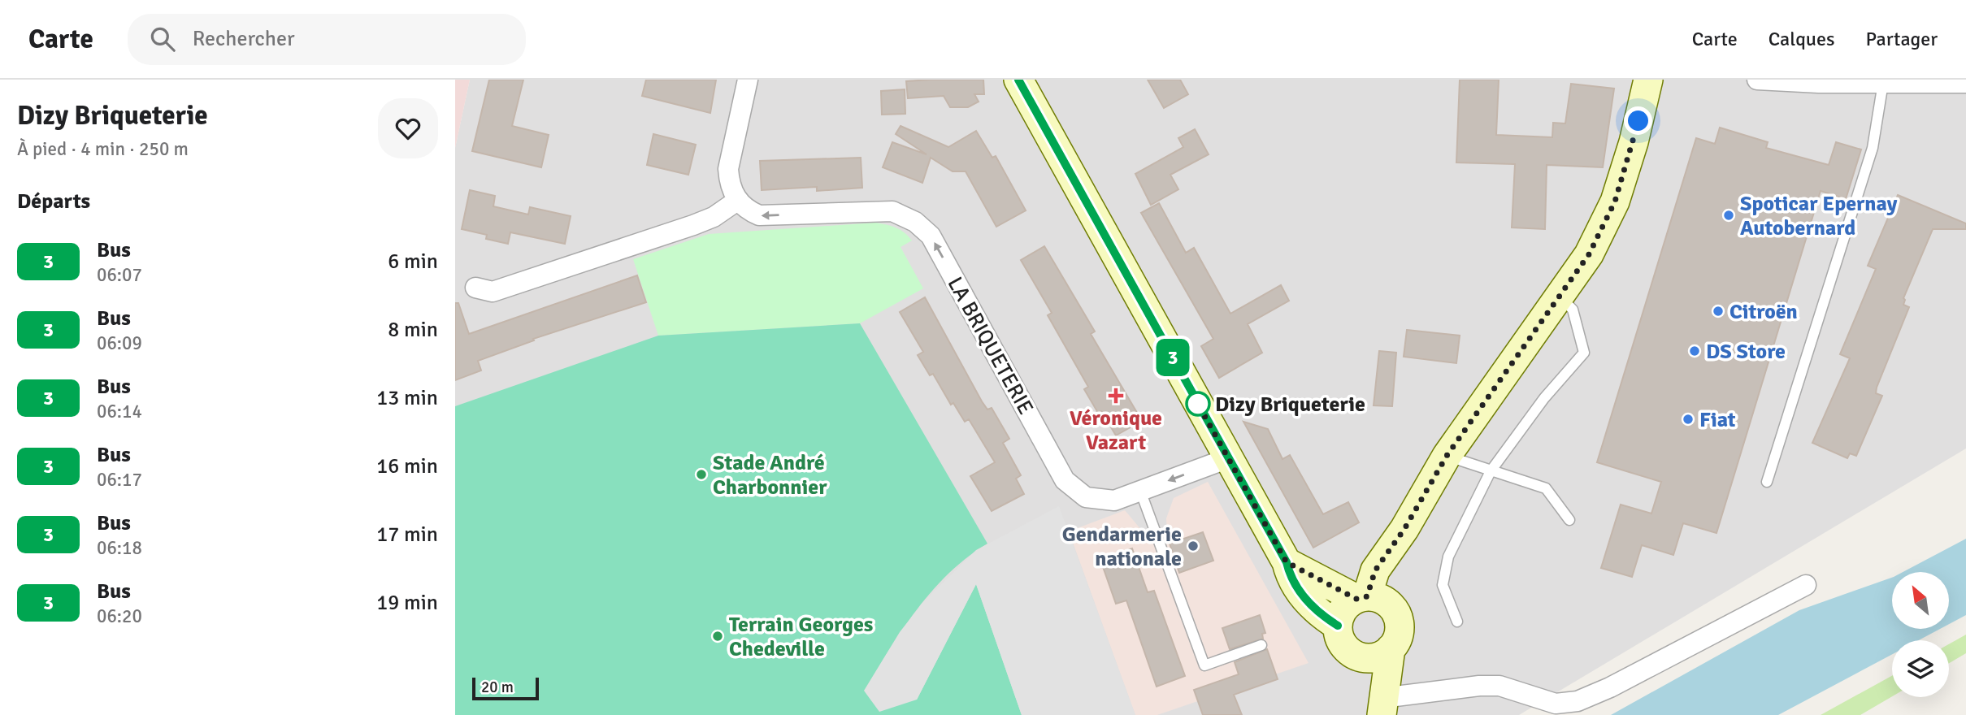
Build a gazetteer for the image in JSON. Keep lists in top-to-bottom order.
{
  "streets": {
    "street": ["LA BRIQUETERIE"]
  },
  "one_way": ["LA BRIQUETERIE"],
  "places": {
    "other": [
      "Spoticar Epernay Autobernard",
      "Citroën",
      "DS Store",
      "Dizy Briqueterie",
      "Fiat",
      "Stade André Charbonnier",
      "Gendarmerie nationale",
      "Terrain Georges Chedeville"
    ],
    "health": ["Véronique Vazart"]
  },
  "lines": ["bus line 3"],
  "scale_bar": "20 m",
  "north": "top left",
  "page": {
    "header": "Carte",
    "search": "Rechercher",
    "nav": ["Carte", "Calques", "Partager"],
    "heading": [
      ["Dizy Briqueterie", "À pied · 4 min · 250 m"],
      "Départs"
    ],
    "on_map": "3",
    "list": [
      {
        "mark": "3",
        "name": "Bus",
        "note": "06:07",
        "value": "6 min"
      },
      {
        "mark": "3",
        "name": "Bus",
        "note": "06:09",
        "value": "8 min"
      },
      {
        "mark": "3",
        "name": "Bus",
        "note": "06:14",
        "value": "13 min"
      },
      {
        "mark": "3",
        "name": "Bus",
        "note": "06:17",
        "value": "16 min"
      },
      {
        "mark": "3",
        "name": "Bus",
        "note": "06:18",
        "value": "17 min"
      },
      {
        "mark": "3",
        "name": "Bus",
        "note": "06:20",
        "value": "19 min"
      }
    ],
    "scale": "20 m"
  }
}
